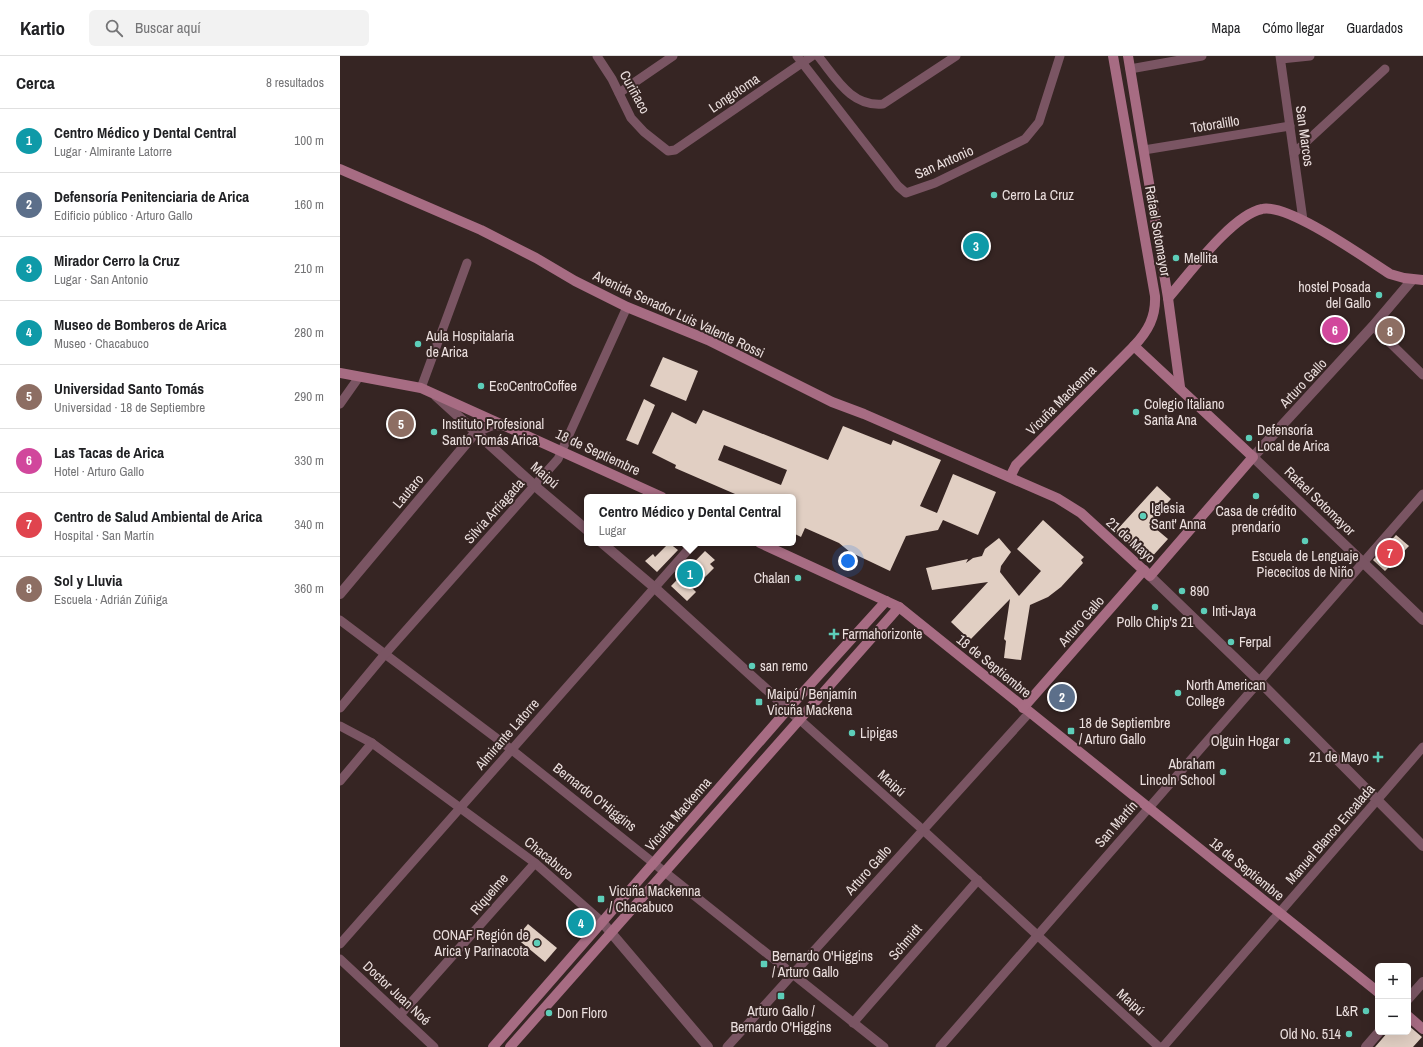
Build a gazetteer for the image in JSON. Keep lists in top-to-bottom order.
{
  "streets": {
    "main road": [
      "Rafael Sotomayor",
      "Avenida Senador Luis Valente Rossi",
      "Arturo Gallo",
      "Vicuña Mackenna",
      "18 de Septiembre",
      "21 de Mayo"
    ],
    "street": [
      "Curiñaco",
      "Longotoma",
      "Totoralillo",
      "San Marcos",
      "San Antonio",
      "Maipú",
      "Lautaro",
      "Silvia Arriagada",
      "Almirante Latorre",
      "Bernardo O'Higgins",
      "San Martín",
      "Manuel Blanco Encalada",
      "Chacabuco",
      "Riquelme",
      "Schmidt",
      "Doctor Juan Noé"
    ]
  },
  "crossings": [
    ["Curiñaco", "Longotoma"],
    ["Longotoma", "San Antonio"],
    ["Totoralillo", "San Marcos"],
    ["Totoralillo", "Rafael Sotomayor"],
    ["Rafael Sotomayor", "Arturo Gallo"],
    ["Rafael Sotomayor", "Vicuña Mackenna"],
    ["Rafael Sotomayor", "San Martín"],
    ["Avenida Senador Luis Valente Rossi", "Vicuña Mackenna"],
    ["Avenida Senador Luis Valente Rossi", "Silvia Arriagada"],
    ["Avenida Senador Luis Valente Rossi", "21 de Mayo"],
    ["Arturo Gallo", "18 de Septiembre"],
    ["Arturo Gallo", "Maipú"],
    ["Arturo Gallo", "21 de Mayo"],
    ["Arturo Gallo", "Bernardo O'Higgins"],
    ["Vicuña Mackenna", "18 de Septiembre"],
    ["Vicuña Mackenna", "Maipú"],
    ["Vicuña Mackenna", "21 de Mayo"],
    ["Vicuña Mackenna", "Bernardo O'Higgins"],
    ["Vicuña Mackenna", "Chacabuco"],
    ["18 de Septiembre", "Maipú"],
    ["18 de Septiembre", "Lautaro"],
    ["18 de Septiembre", "Silvia Arriagada"],
    ["18 de Septiembre", "San Martín"],
    ["18 de Septiembre", "Manuel Blanco Encalada"],
    ["Maipú", "Lautaro"],
    ["Maipú", "Silvia Arriagada"],
    ["Maipú", "Almirante Latorre"],
    ["Maipú", "San Martín"],
    ["Maipú", "Schmidt"],
    ["Silvia Arriagada", "Bernardo O'Higgins"],
    ["21 de Mayo", "San Martín"],
    ["21 de Mayo", "Manuel Blanco Encalada"],
    ["Almirante Latorre", "Bernardo O'Higgins"],
    ["Almirante Latorre", "Chacabuco"],
    ["Bernardo O'Higgins", "Schmidt"],
    ["Chacabuco", "Riquelme"],
    ["Riquelme", "Doctor Juan Noé"]
  ],
  "places": {
    "other": [
      "Cerro La Cruz",
      "Mellita",
      "hostel Posada del Gallo",
      "Aula Hospitalaria de Arica",
      "EcoCentroCoffee",
      "Colegio Italiano Santa Ana",
      "Instituto Profesional Santo Tomás Arica",
      "Defensoría Local de Arica",
      "Casa de crédito prendario",
      "Iglesia Sant' Anna",
      "Escuela de Lenguaje Piececitos de Niño",
      "Chalan",
      "890",
      "Pollo Chip's 21",
      "Inti-Jaya",
      "Ferpal",
      "san remo",
      "North American College",
      "Lipigas",
      "Olguin Hogar",
      "Abraham Lincoln School",
      "CONAF Región de Arica y Parinacota",
      "L&R",
      "Don Floro",
      "Old No. 514"
    ],
    "health": ["Farmahorizonte", "21 de Mayo"],
    "transit": [
      "Maipú / Benjamín Vicuña Mackena",
      "18 de Septiembre / Arturo Gallo",
      "Vicuña Mackenna / Chacabuco",
      "Bernardo O'Higgins / Arturo Gallo",
      "Arturo Gallo / Bernardo O'Higgins"
    ]
  },
  "page": {
    "header": "Kartio",
    "search": "Buscar aquí",
    "nav": ["Mapa", "Cómo llegar", "Guardados"],
    "heading": ["Cerca", "8 resultados"],
    "list": [
      {
        "mark": "1",
        "name": "Centro Médico y Dental Central",
        "note": "Lugar · Almirante Latorre",
        "value": "100 m"
      },
      {
        "mark": "2",
        "name": "Defensoría Penitenciaria de Arica",
        "note": "Edificio público · Arturo Gallo",
        "value": "160 m"
      },
      {
        "mark": "3",
        "name": "Mirador Cerro la Cruz",
        "note": "Lugar · San Antonio",
        "value": "210 m"
      },
      {
        "mark": "4",
        "name": "Museo de Bomberos de Arica",
        "note": "Museo · Chacabuco",
        "value": "280 m"
      },
      {
        "mark": "5",
        "name": "Universidad Santo Tomás",
        "note": "Universidad · 18 de Septiembre",
        "value": "290 m"
      },
      {
        "mark": "6",
        "name": "Las Tacas de Arica",
        "note": "Hotel · Arturo Gallo",
        "value": "330 m"
      },
      {
        "mark": "7",
        "name": "Centro de Salud Ambiental de Arica",
        "note": "Hospital · San Martín",
        "value": "340 m"
      },
      {
        "mark": "8",
        "name": "Sol y Lluvia",
        "note": "Escuela · Adrián Zúñiga",
        "value": "360 m"
      }
    ],
    "pins": [
      "3",
      "6",
      "8",
      "5",
      "7",
      "1",
      "2",
      "4"
    ],
    "popup": ["Centro Médico y Dental Central", "Lugar"],
    "map_buttons": ["+", "−"]
  }
}
